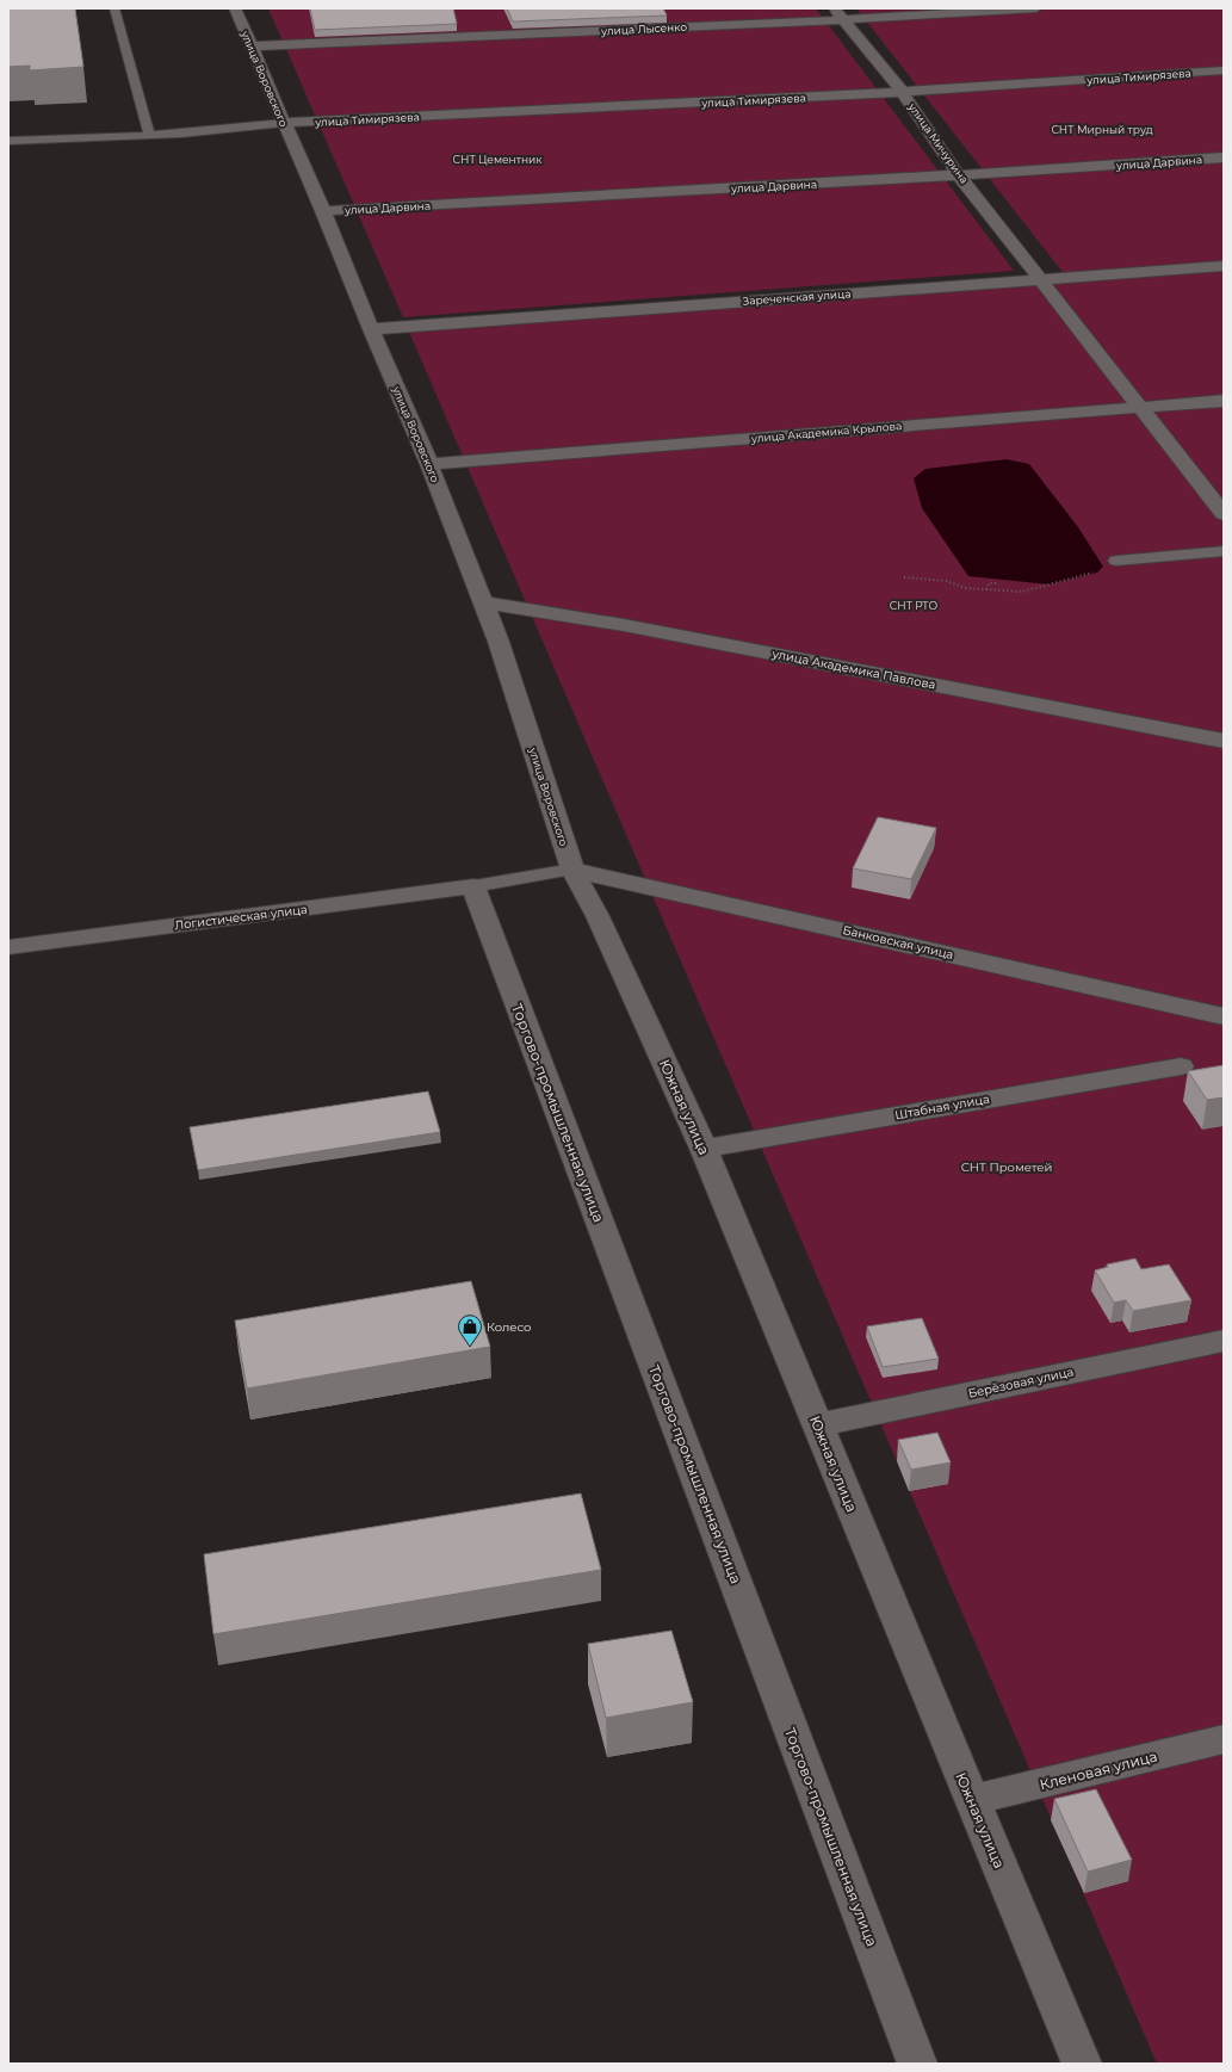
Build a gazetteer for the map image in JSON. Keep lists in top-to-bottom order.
{
  "streets": {
    "street": [
      "улица Лысенко",
      "улица Тимирязева",
      "улица Воровского",
      "улица Мичурина",
      "улица Дарвина",
      "Зареченская улица",
      "улица Академика Крылова",
      "улица Академика Павлова",
      "Логистическая улица",
      "Банковская улица",
      "Южная улица",
      "Штабная улица",
      "Торгово-промышленная улица",
      "Берёзовая улица",
      "Кленовая улица"
    ]
  },
  "crossings": [
    ["улица Лысенко", "улица Воровского"],
    ["улица Лысенко", "улица Мичурина"],
    ["улица Тимирязева", "улица Воровского"],
    ["улица Тимирязева", "улица Мичурина"],
    ["улица Воровского", "улица Дарвина"],
    ["улица Воровского", "Зареченская улица"],
    ["улица Воровского", "улица Академика Крылова"],
    ["улица Воровского", "улица Академика Павлова"],
    ["улица Воровского", "Банковская улица"],
    ["улица Воровского", "Южная улица"],
    ["улица Мичурина", "улица Дарвина"],
    ["улица Мичурина", "Зареченская улица"],
    ["улица Мичурина", "улица Академика Крылова"],
    ["Логистическая улица", "Торгово-промышленная улица"],
    ["Банковская улица", "Южная улица"],
    ["Южная улица", "Штабная улица"],
    ["Южная улица", "Берёзовая улица"],
    ["Южная улица", "Кленовая улица"]
  ],
  "parks": [
    "СНТ Мирный труд",
    "СНТ Цементник",
    "СНТ РТО",
    "СНТ Прометей"
  ],
  "places": {
    "shop": ["Колесо"]
  }
}
